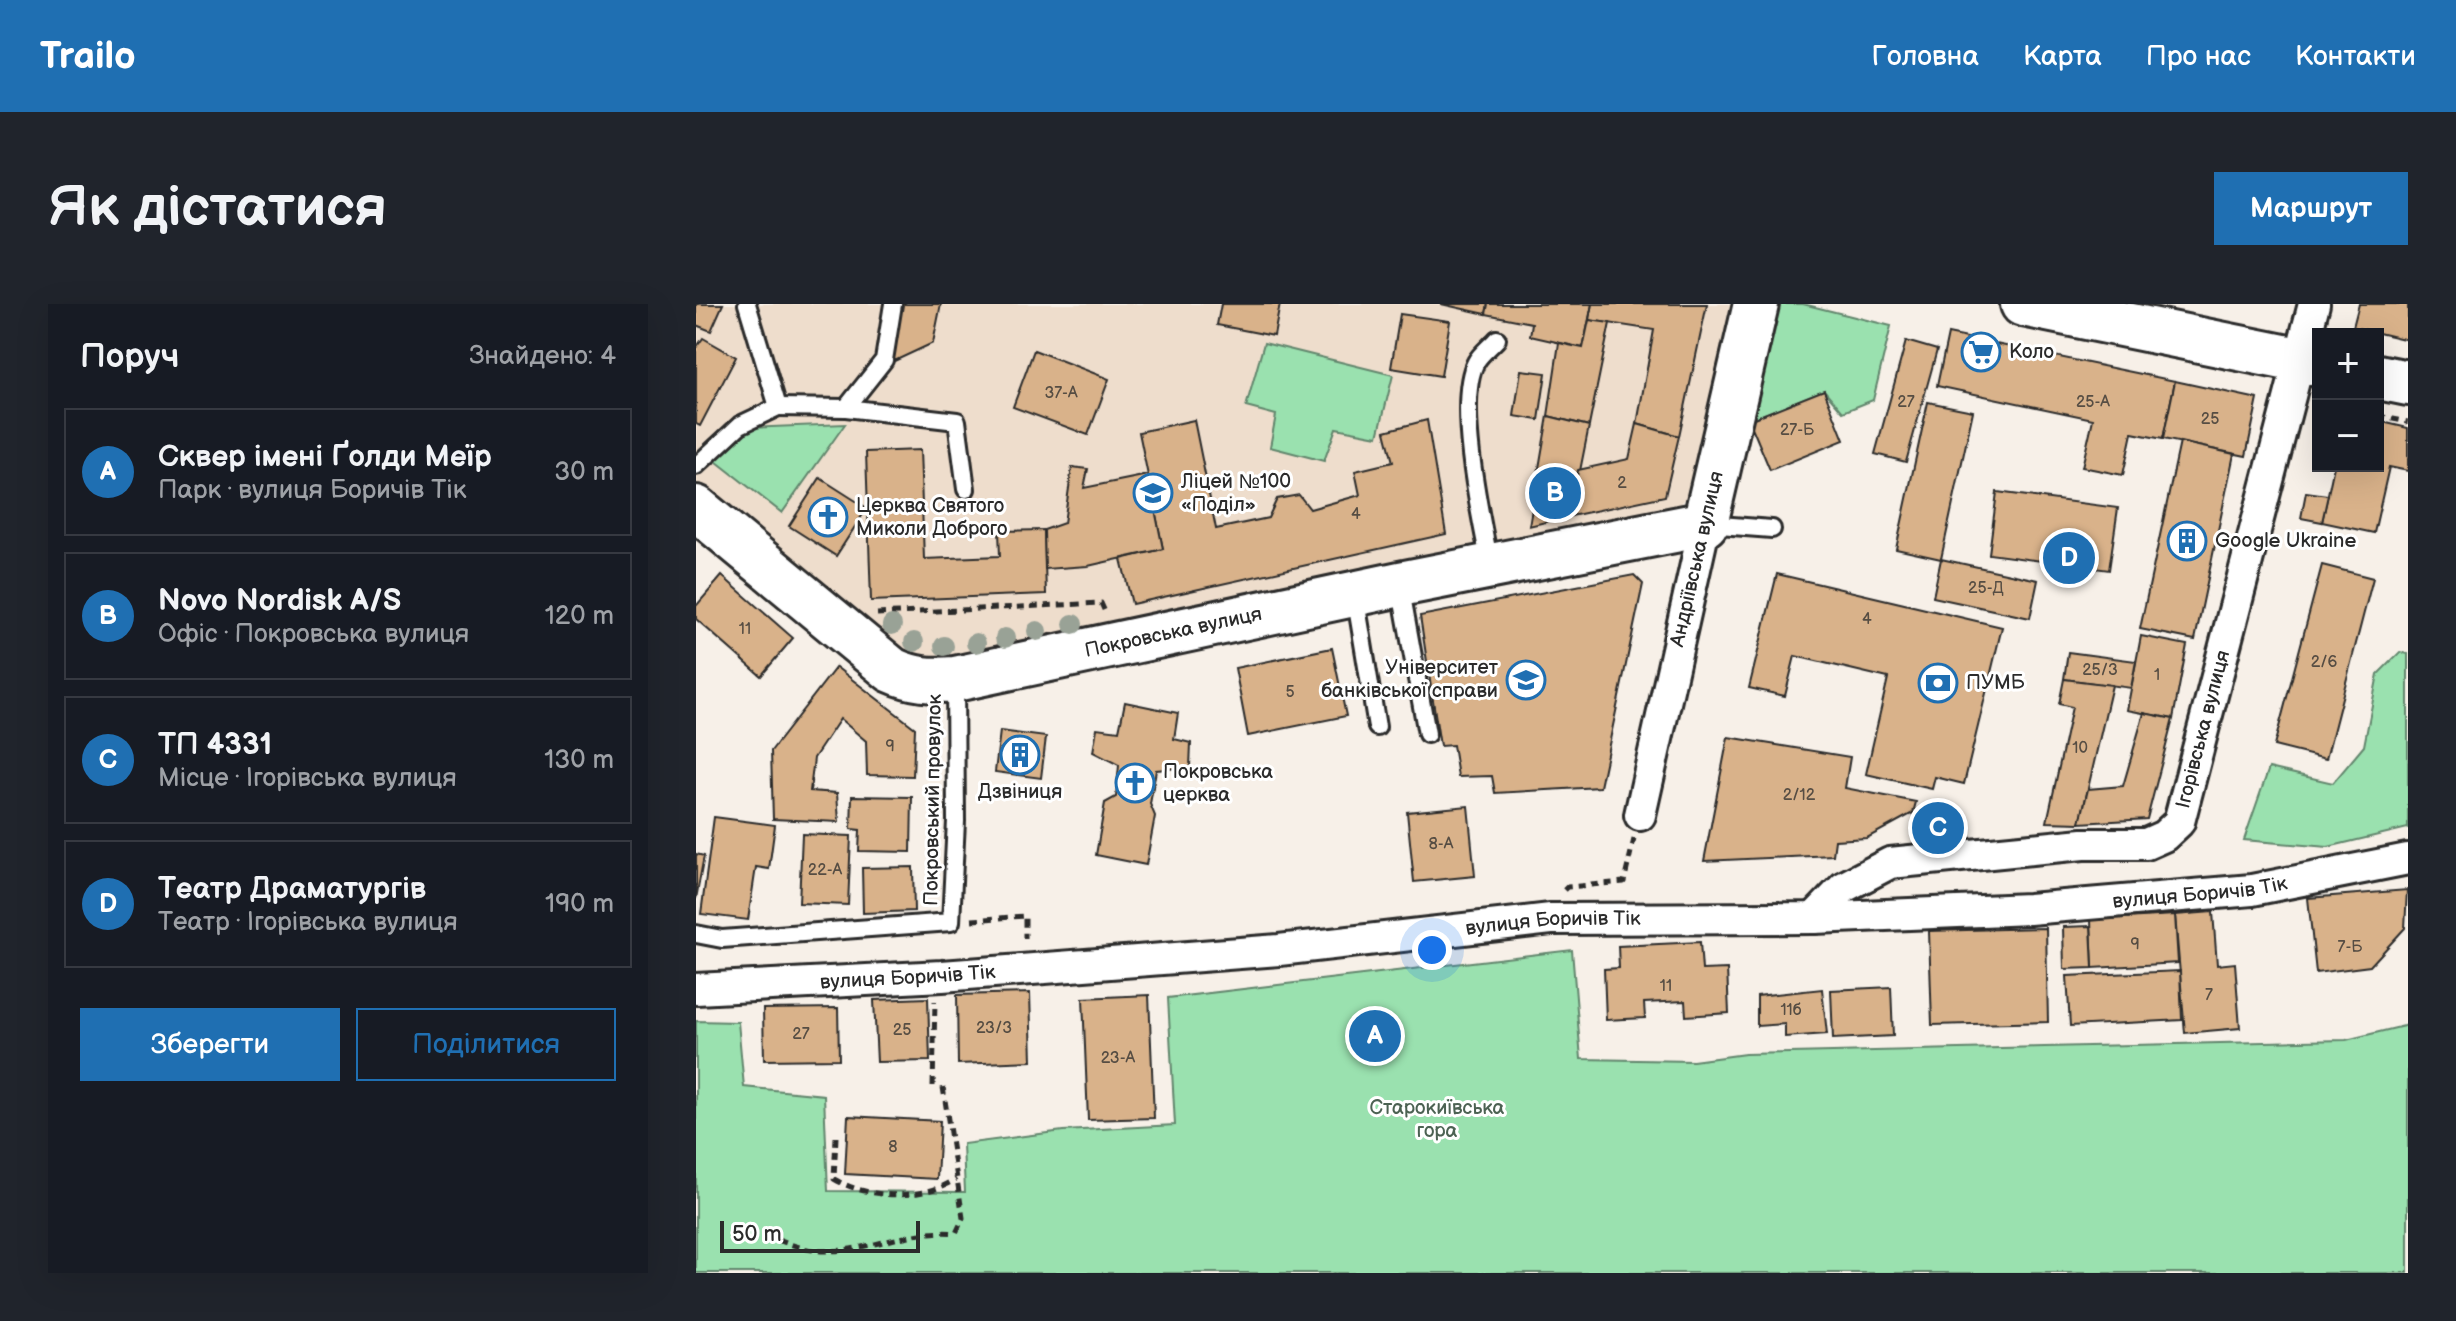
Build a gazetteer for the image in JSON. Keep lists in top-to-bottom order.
{
  "streets": {
    "street": [
      "Андріївська вулиця",
      "Покровська вулиця",
      "Ігорівська вулиця",
      "вулиця Боричів Тік"
    ],
    "lane": ["Покровський провулок"]
  },
  "crossings": [
    ["Андріївська вулиця", "Покровська вулиця"],
    ["Покровська вулиця", "Покровський провулок"],
    ["Ігорівська вулиця", "вулиця Боричів Тік"]
  ],
  "parks": ["Старокиївська гора"],
  "places": {
    "supermarket": ["Коло"],
    "school or university": ["Ліцей №100 «Поділ»", "Університет банківської справи"],
    "church": ["Церква Святого Миколи Доброго", "Покровська церква"],
    "building": ["Google Ukraine", "Дзвіниця"],
    "bank": ["ПУМБ"]
  },
  "house_numbers": [
    "37-А",
    "27",
    "25-А",
    "25",
    "27-Б",
    "2",
    "4",
    "25-Д",
    "4",
    "11",
    "2/6",
    "25/3",
    "1",
    "5",
    "9",
    "10",
    "2/12",
    "8-А",
    "22-А",
    "9",
    "7-Б",
    "11",
    "7",
    "11б",
    "23/3",
    "25",
    "27",
    "23-А",
    "8"
  ],
  "scale_bar": "50 m",
  "page": {
    "header": "Trailo",
    "nav": [
      "Головна",
      "Карта",
      "Про нас",
      "Контакти"
    ],
    "buttons": [
      "Маршрут",
      ["Зберегти", "Поділитися"]
    ],
    "title": "Як дістатися",
    "heading": ["Поруч", "Знайдено: 4"],
    "map_buttons": ["+", "−"],
    "list": [
      {
        "mark": "A",
        "name": "Сквер імені Ґолди Меїр",
        "note": "Парк · вулиця Боричів Тік",
        "value": "30 m"
      },
      {
        "mark": "B",
        "name": "Novo Nordisk A/S",
        "note": "Офіс · Покровська вулиця",
        "value": "120 m"
      },
      {
        "mark": "C",
        "name": "ТП 4331",
        "note": "Місце · Ігорівська вулиця",
        "value": "130 m"
      },
      {
        "mark": "D",
        "name": "Театр Драматургів",
        "note": "Театр · Ігорівська вулиця",
        "value": "190 m"
      }
    ],
    "pins": [
      "B",
      "D",
      "C",
      "A"
    ],
    "scale": "50 m"
  }
}
